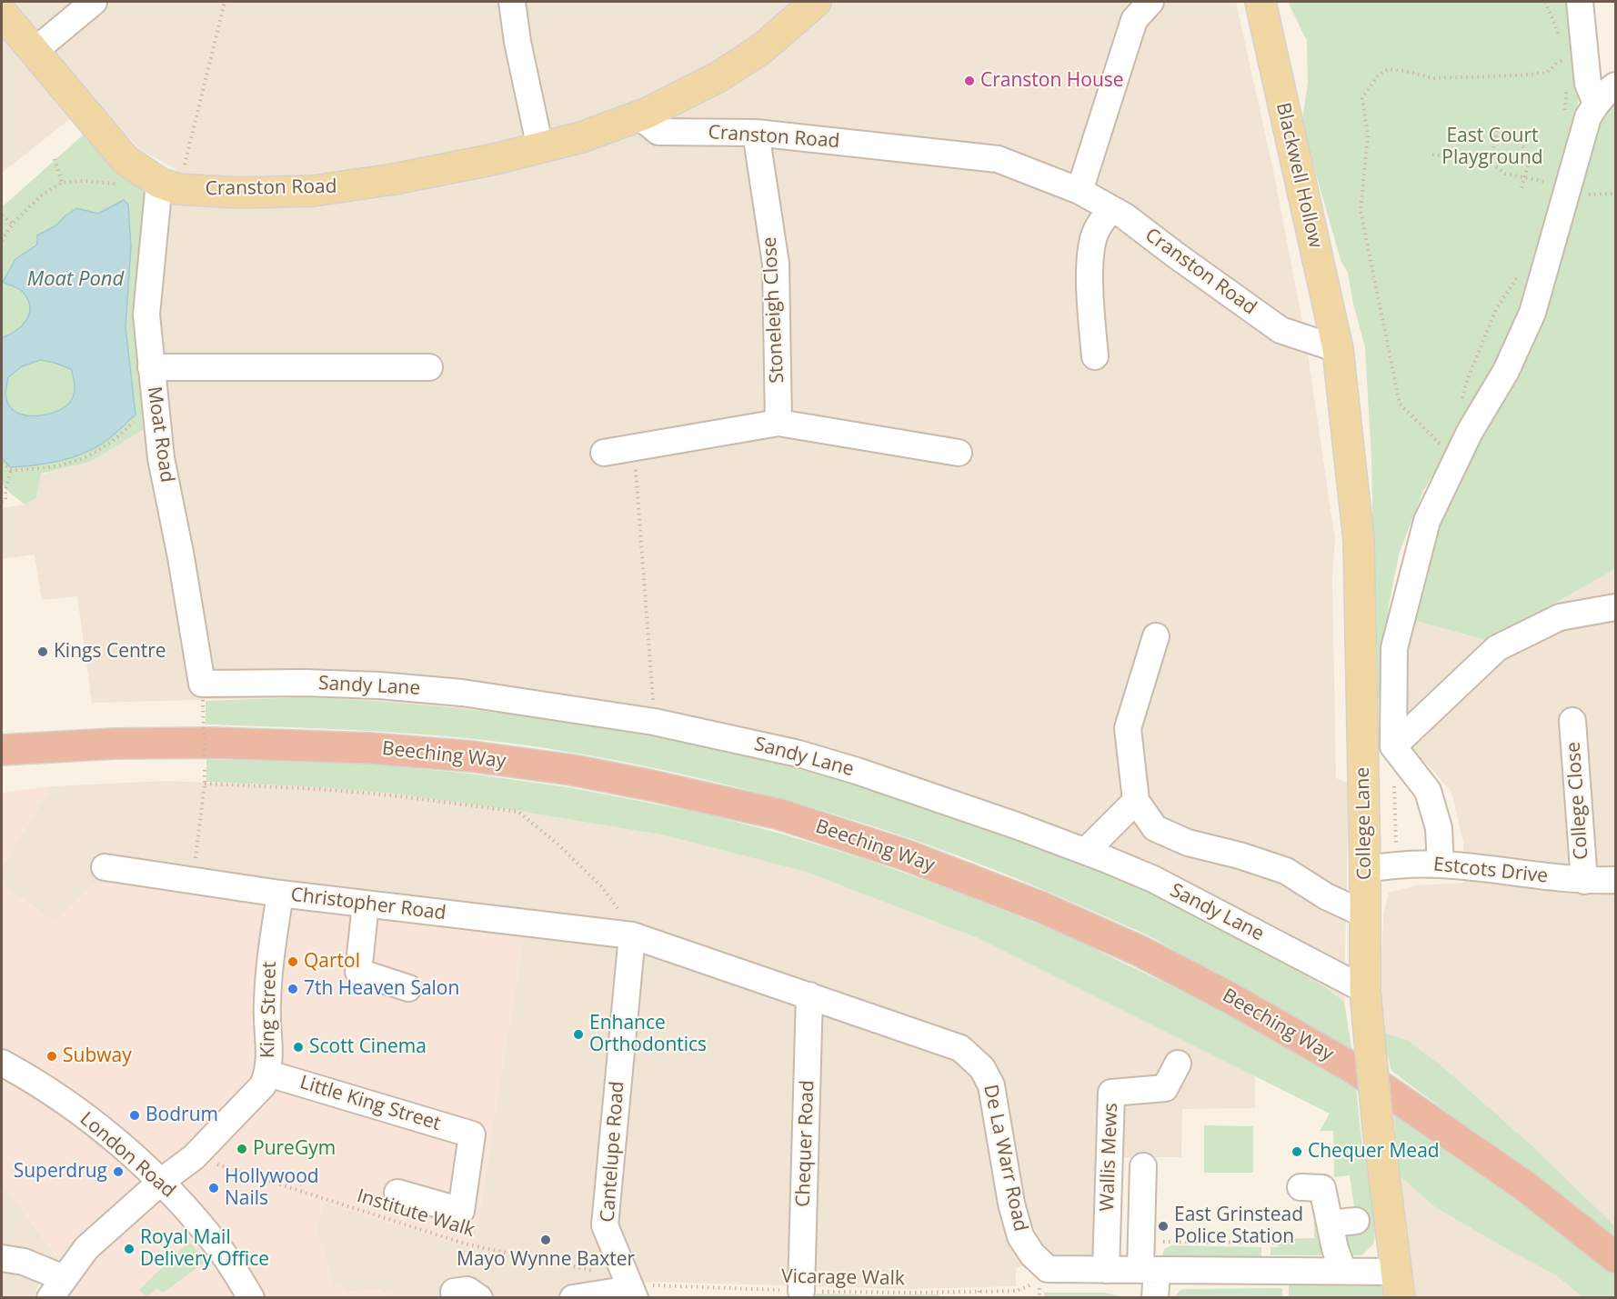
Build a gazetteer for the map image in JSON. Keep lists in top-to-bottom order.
{
  "streets": {
    "highway": ["Beeching Way"],
    "main road": ["Cranston Road", "Blackwell Hollow", "College Lane"],
    "street": [
      "Stoneleigh Close",
      "Moat Road",
      "Sandy Lane",
      "College Close",
      "Estcots Drive",
      "Christopher Road",
      "King Street",
      "Little King Street",
      "Chequer Road",
      "Cantelupe Road",
      "London Road",
      "Wallis Mews",
      "De La Warr Road"
    ],
    "path": ["Institute Walk", "Vicarage Walk"]
  },
  "crossings": [
    ["Cranston Road", "Blackwell Hollow"],
    ["Cranston Road", "Stoneleigh Close"],
    ["Cranston Road", "Moat Road"],
    ["Cranston Road", "College Lane"],
    ["Blackwell Hollow", "College Lane"],
    ["Moat Road", "Sandy Lane"],
    ["Sandy Lane", "College Lane"],
    ["College Close", "Estcots Drive"],
    ["College Lane", "Estcots Drive"],
    ["Christopher Road", "King Street"],
    ["Christopher Road", "Cantelupe Road"],
    ["Christopher Road", "De La Warr Road"],
    ["King Street", "Little King Street"],
    ["King Street", "London Road"],
    ["King Street", "Institute Walk"],
    ["Chequer Road", "De La Warr Road"],
    ["Chequer Road", "Vicarage Walk"],
    ["Cantelupe Road", "De La Warr Road"],
    ["Cantelupe Road", "Institute Walk"],
    ["Cantelupe Road", "Vicarage Walk"],
    ["De La Warr Road", "Vicarage Walk"],
    ["Institute Walk", "Vicarage Walk"]
  ],
  "water": ["Moat Pond"],
  "parks": ["East Court Playground"],
  "places": [
    "Cranston House",
    "Kings Centre",
    "Qartol",
    "7th Heaven Salon",
    "Enhance Orthodontics",
    "Scott Cinema",
    "Subway",
    "Bodrum",
    "PureGym",
    "Chequer Mead",
    "Superdrug",
    "Hollywood Nails",
    "East Grinstead Police Station",
    "Mayo Wynne Baxter",
    "Royal Mail Delivery Office"
  ]
}
